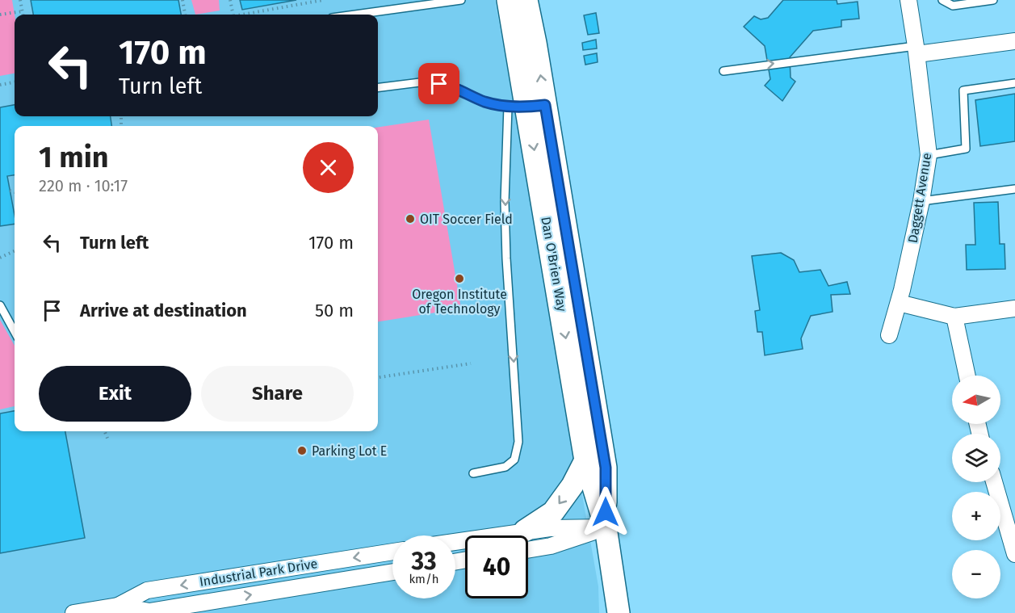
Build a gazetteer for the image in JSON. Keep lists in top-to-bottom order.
{
  "streets": {
    "street": ["Daggett Avenue", "Dan O'Brien Way", "Industrial Park Drive"]
  },
  "places": ["OIT Soccer Field", "Oregon Institute of Technology", "Parking Lot E"],
  "north": "left",
  "page": {
    "turn": ["170 m", "Turn left"],
    "heading": ["1 min", "220 m · 10:17"],
    "list": [
      {
        "name": "Turn left",
        "value": "170 m"
      },
      {
        "name": "Arrive at destination",
        "value": "50 m"
      }
    ],
    "buttons": ["Exit", "Share"],
    "map_buttons": ["+", "−"],
    "speed": "33 km/h",
    "limit": "40"
  }
}
